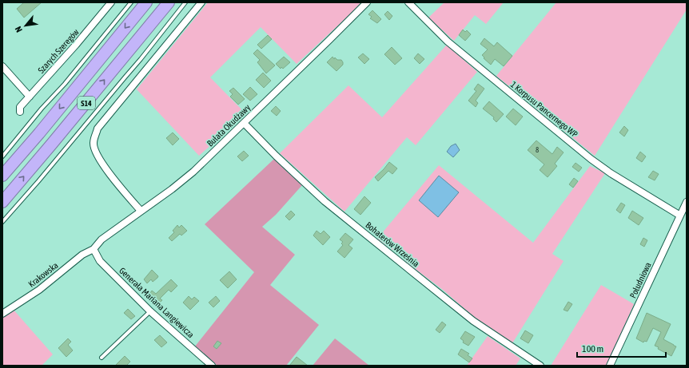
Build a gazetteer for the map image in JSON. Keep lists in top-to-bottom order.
{
  "streets": {
    "highway": ["S14"],
    "street": [
      "Szarych Szeregów",
      "1 Korpusu Pancernego WP",
      "Bułata Okudżawy",
      "Bohaterów Września",
      "Krakowska",
      "Południowa",
      "Generała Mariana Langiewicza"
    ]
  },
  "crossings": [
    ["1 Korpusu Pancernego WP", "Południowa"],
    ["Bułata Okudżawy", "Bohaterów Września"],
    ["Bułata Okudżawy", "Krakowska"],
    ["Bułata Okudżawy", "Generała Mariana Langiewicza"],
    ["Krakowska", "Generała Mariana Langiewicza"]
  ],
  "house_numbers": ["8"],
  "scale_bar": "100 m",
  "north": "bottom left"
}
